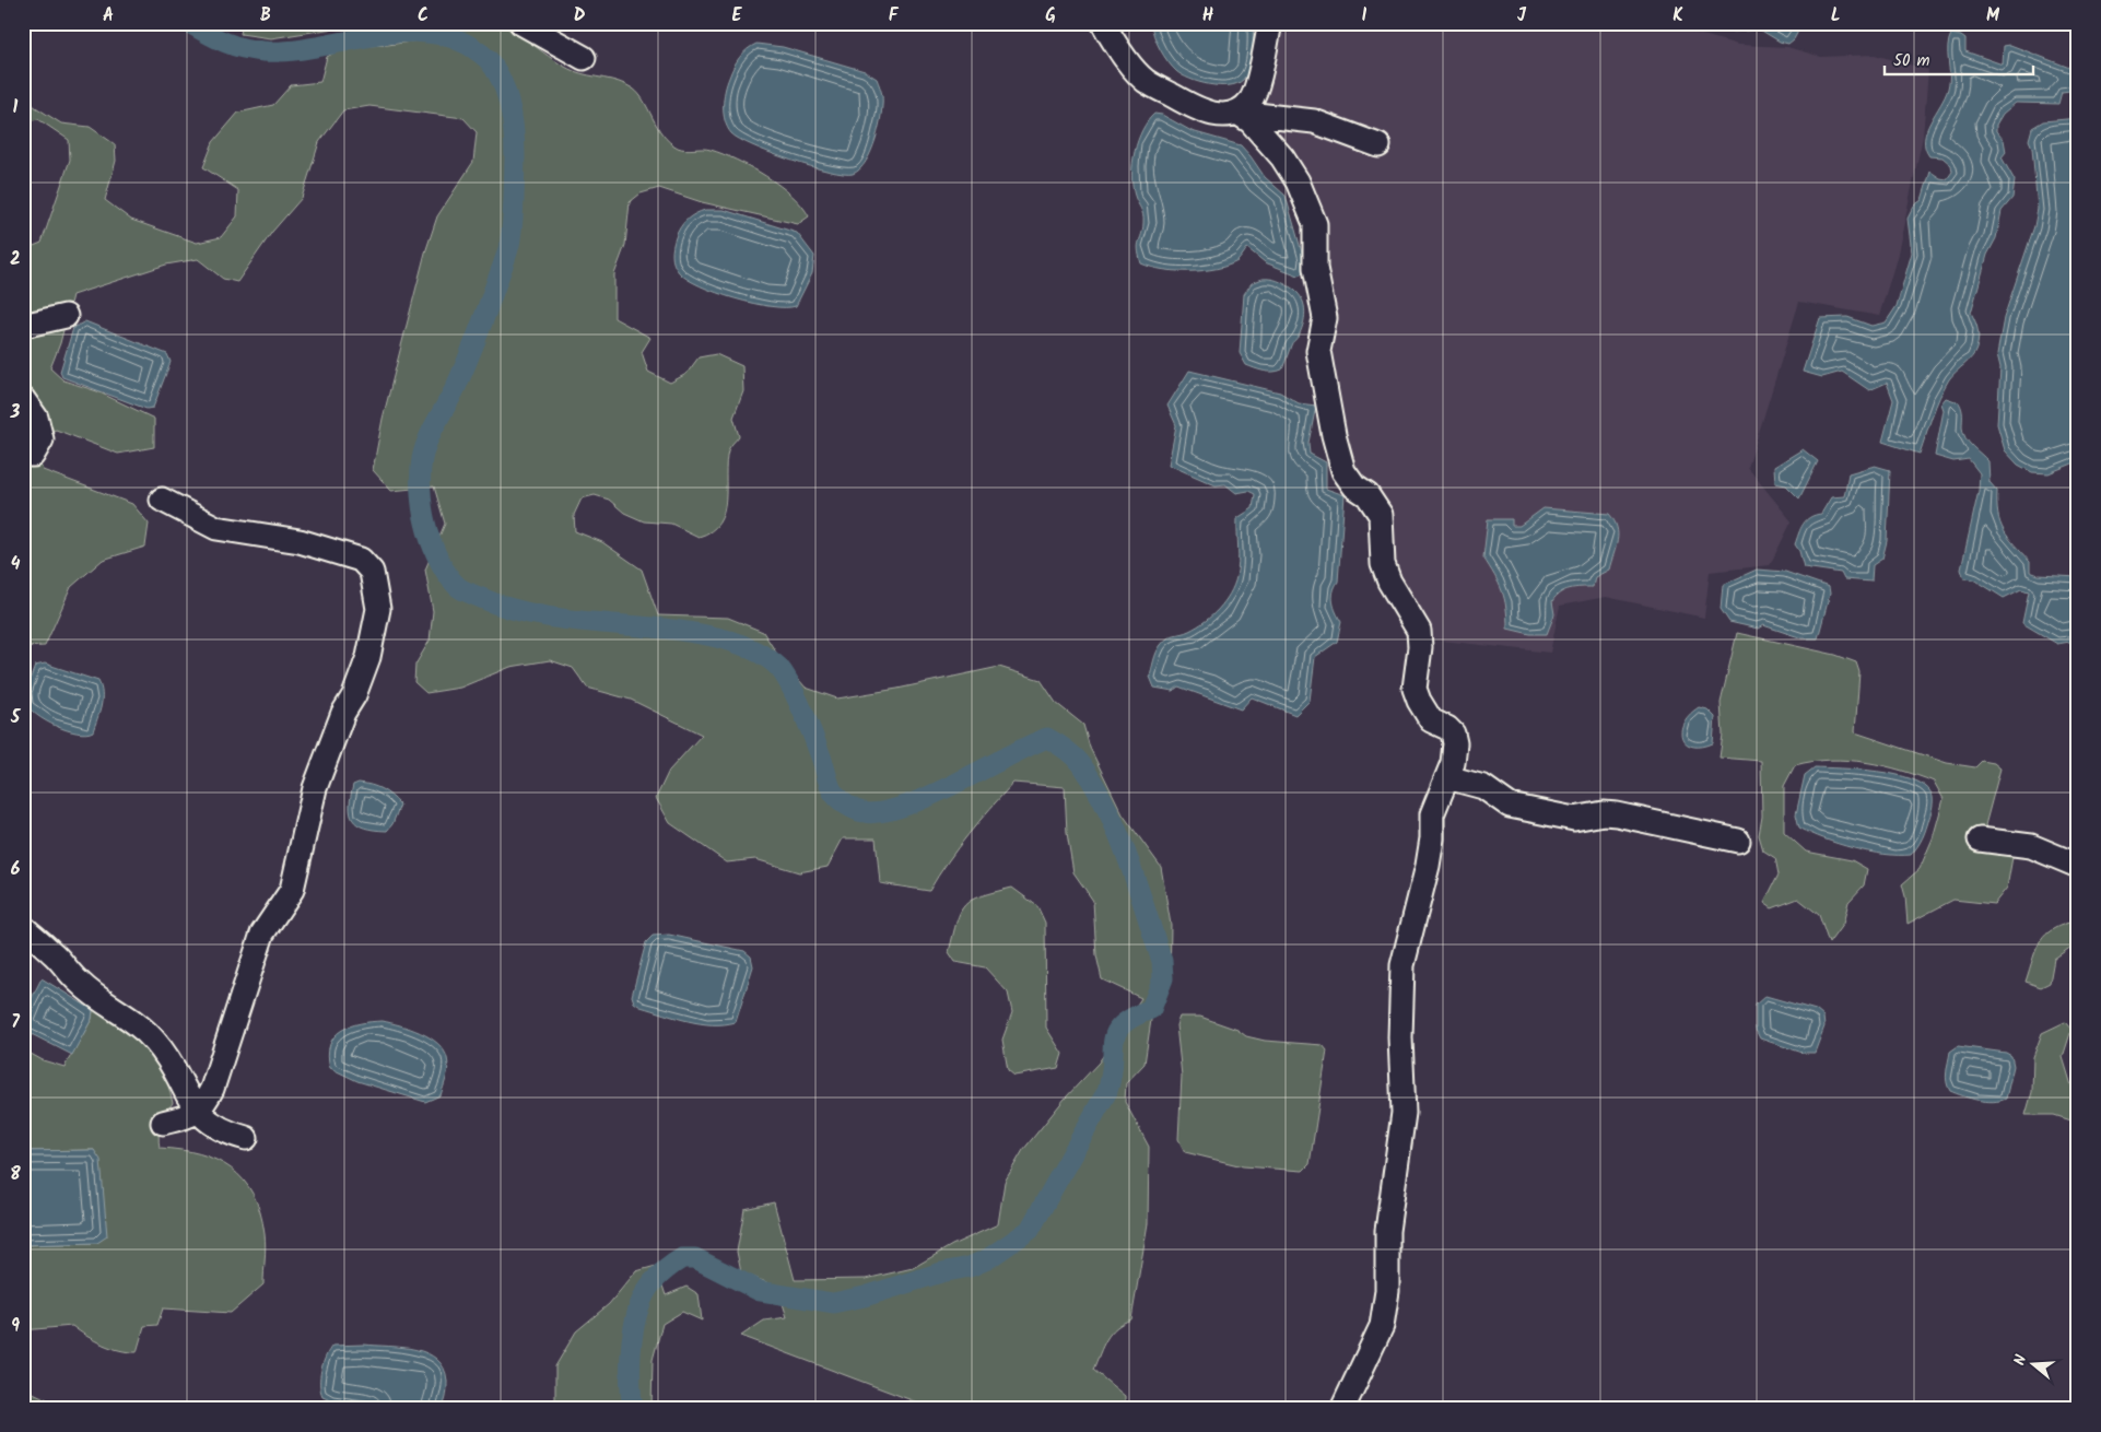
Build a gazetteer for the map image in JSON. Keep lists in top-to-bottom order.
{
  "scale_bar": "50 m",
  "north": "left",
  "grid": {
    "columns": [
      "A",
      "B",
      "C",
      "D",
      "E",
      "F",
      "G",
      "H",
      "I",
      "J",
      "K",
      "L",
      "M"
    ],
    "rows": [
      "1",
      "2",
      "3",
      "4",
      "5",
      "6",
      "7",
      "8",
      "9"
    ]
  }
}
